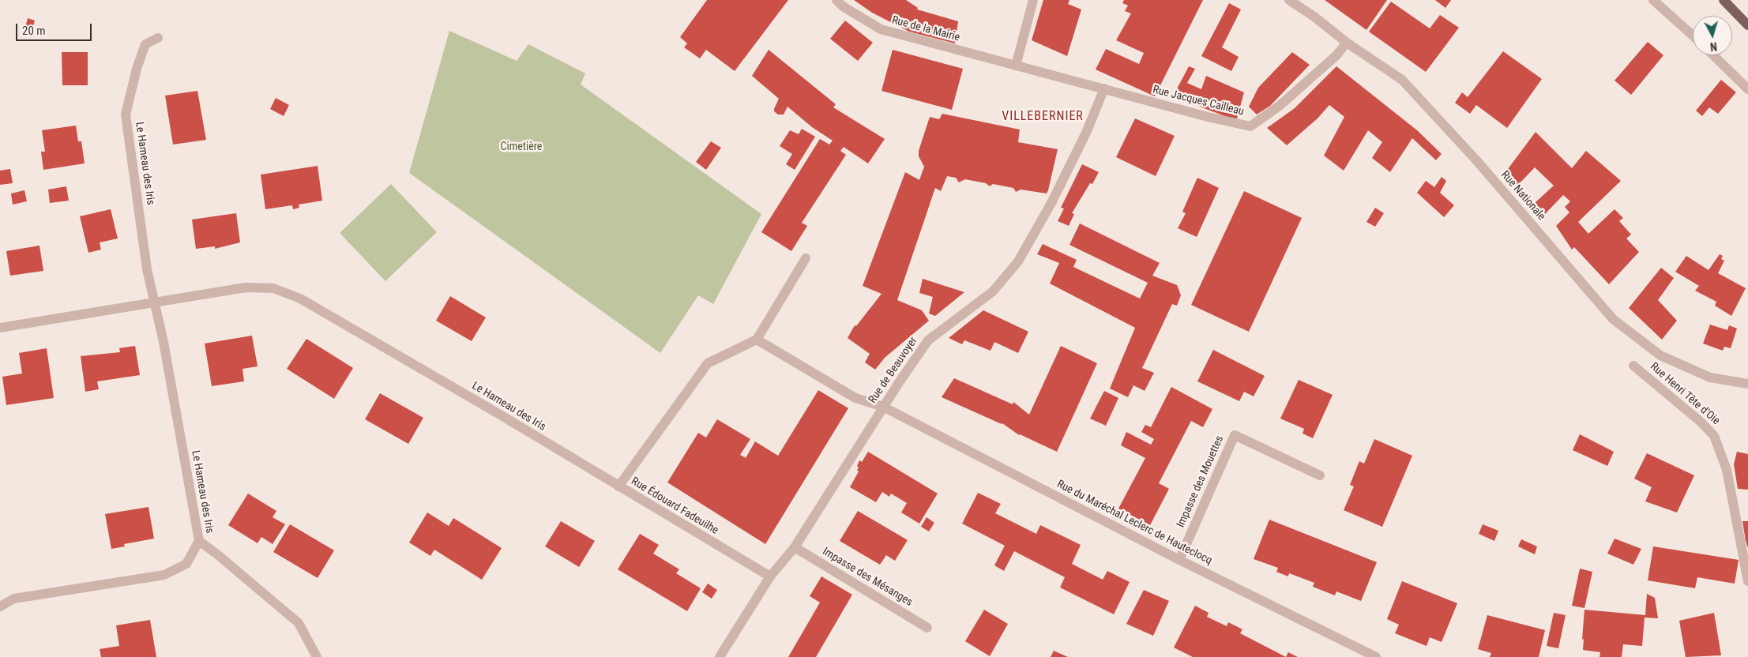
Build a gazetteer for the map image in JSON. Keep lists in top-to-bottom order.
{
  "streets": {
    "street": [
      "Rue de la Mairie",
      "Rue Jacques Cailleau",
      "Le Hameau des Iris",
      "Rue Nationale",
      "Rue de Beauvoyer",
      "Rue Henri Tête d'Oie",
      "Impasse des Mouettes",
      "Rue Édouard Fadeuilhe",
      "Rue du Maréchal Leclerc de Hauteclocq",
      "Impasse des Mésanges"
    ]
  },
  "crossings": [
    ["Rue de la Mairie", "Rue Jacques Cailleau"],
    ["Rue Jacques Cailleau", "Rue Nationale"],
    ["Rue Jacques Cailleau", "Rue de Beauvoyer"],
    ["Le Hameau des Iris", "Rue Édouard Fadeuilhe"],
    ["Rue de Beauvoyer", "Rue Édouard Fadeuilhe"],
    ["Rue de Beauvoyer", "Rue du Maréchal Leclerc de Hauteclocq"],
    ["Rue de Beauvoyer", "Impasse des Mésanges"],
    ["Impasse des Mouettes", "Rue du Maréchal Leclerc de Hauteclocq"]
  ],
  "districts": ["VILLEBERNIER"],
  "parks": ["Cimetière"],
  "scale_bar": "20 m",
  "north": "bottom"
}
